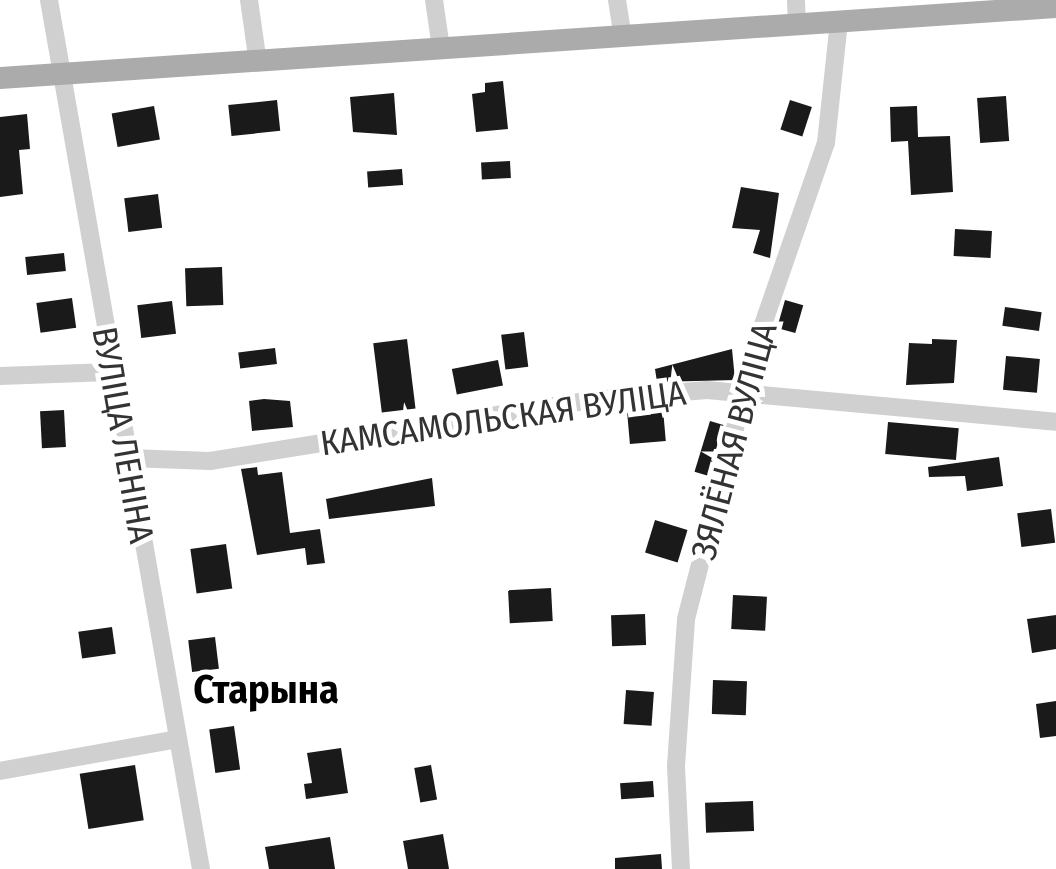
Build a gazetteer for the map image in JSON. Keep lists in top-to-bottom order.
{
  "streets": {
    "street": ["КАМСАМОЛЬСКАЯ ВУЛІЦА", "ВУЛІЦА ЛЕНІНА", "ЗЯЛЁНАЯ ВУЛІЦА"]
  },
  "crossings": [
    ["КАМСАМОЛЬСКАЯ ВУЛІЦА", "ВУЛІЦА ЛЕНІНА"],
    ["КАМСАМОЛЬСКАЯ ВУЛІЦА", "ЗЯЛЁНАЯ ВУЛІЦА"]
  ],
  "districts": ["Старына"]
}
